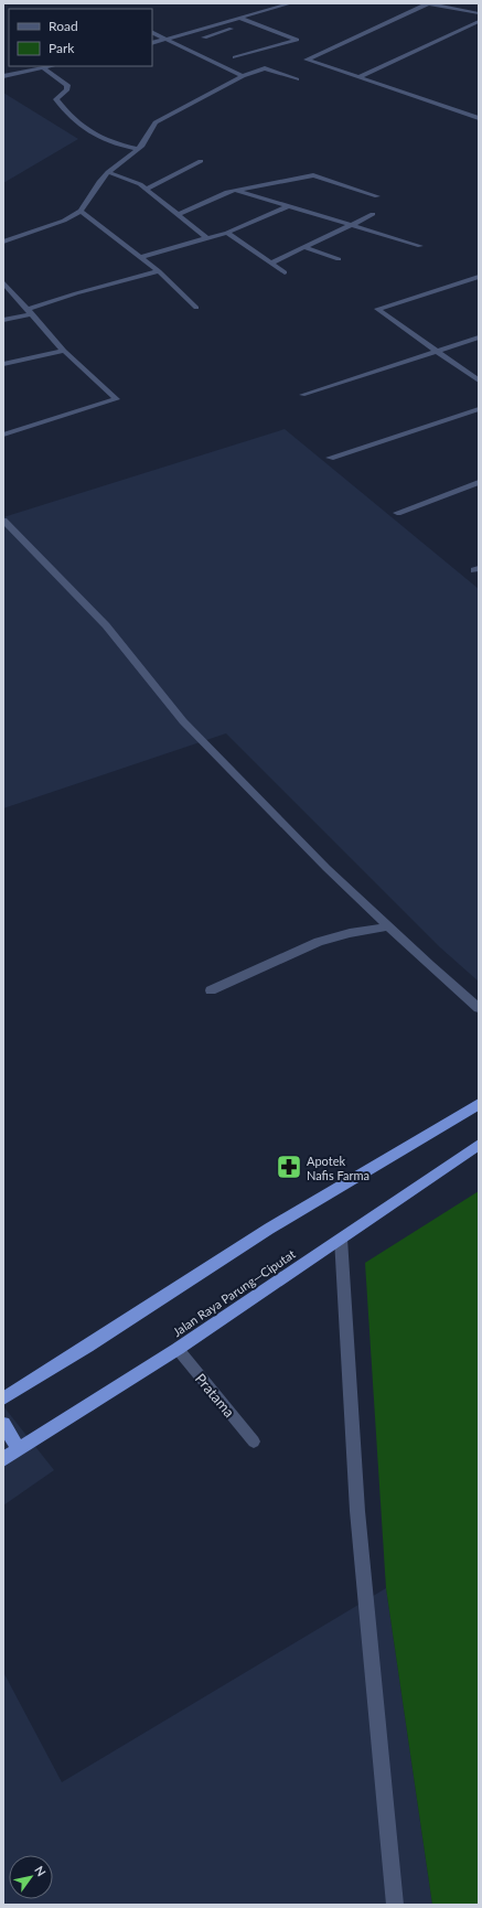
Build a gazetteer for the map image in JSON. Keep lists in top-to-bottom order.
{
  "streets": {
    "highway": ["Jalan Raya Parung—Ciputat"],
    "street": ["Pratama"]
  },
  "crossings": [
    ["Jalan Raya Parung—Ciputat", "Pratama"]
  ],
  "places": {
    "pharmacy": ["Apotek Nafis Farma"]
  },
  "legend": ["Road", "Park"],
  "north": "top right"
}
